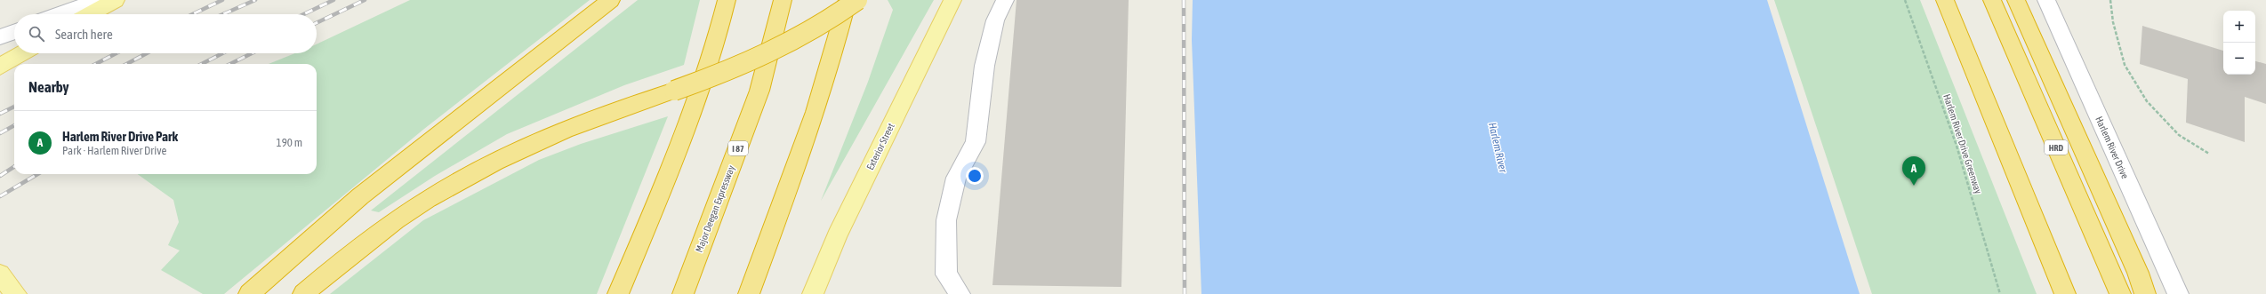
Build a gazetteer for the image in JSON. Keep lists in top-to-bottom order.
{
  "streets": {
    "highway": ["HRD", "I 87", "Major Deegan Expressway"],
    "main road": ["Exterior Street"],
    "street": ["Harlem River Drive"],
    "path": ["Harlem River Drive Greenway"]
  },
  "water": ["Harlem River"],
  "page": {
    "map_buttons": ["+", "−"],
    "search": "Search here",
    "heading": "Nearby",
    "list": [
      {
        "mark": "A",
        "name": "Harlem River Drive Park",
        "note": "Park · Harlem River Drive",
        "value": "190 m"
      }
    ],
    "pins": "A"
  }
}
